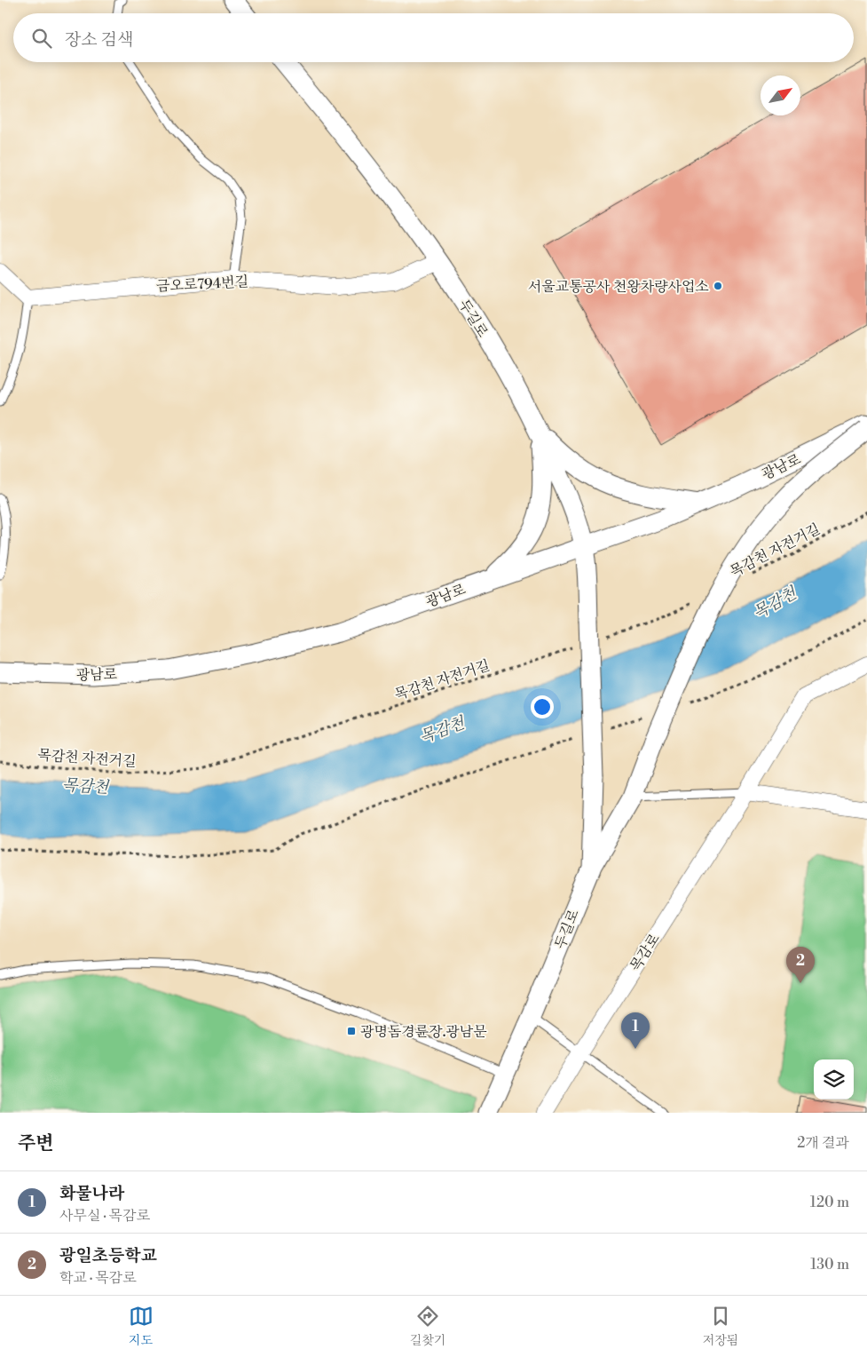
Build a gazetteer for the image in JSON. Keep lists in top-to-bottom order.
{
  "streets": {
    "street": [
      "금오로794번길",
      "두길로",
      "광남로",
      "목감로"
    ],
    "path": ["목감천 자전거길"]
  },
  "crossings": [
    ["금오로794번길", "두길로"],
    ["두길로", "광남로"]
  ],
  "water": ["목감천"],
  "places": {
    "other": ["서울교통공사 천왕차량사업소"],
    "transit": ["광명돔경륜장.광남문"]
  },
  "north": "top right",
  "page": {
    "search": "장소 검색",
    "pins": ["2", "1"],
    "heading": ["주변", "2개 결과"],
    "list": [
      {
        "mark": "1",
        "name": "화물나라",
        "note": "사무실 · 목감로",
        "value": "120 m"
      },
      {
        "mark": "2",
        "name": "광일초등학교",
        "note": "학교 · 목감로",
        "value": "130 m"
      }
    ],
    "nav": ["지도", "길찾기", "저장됨"]
  }
}
